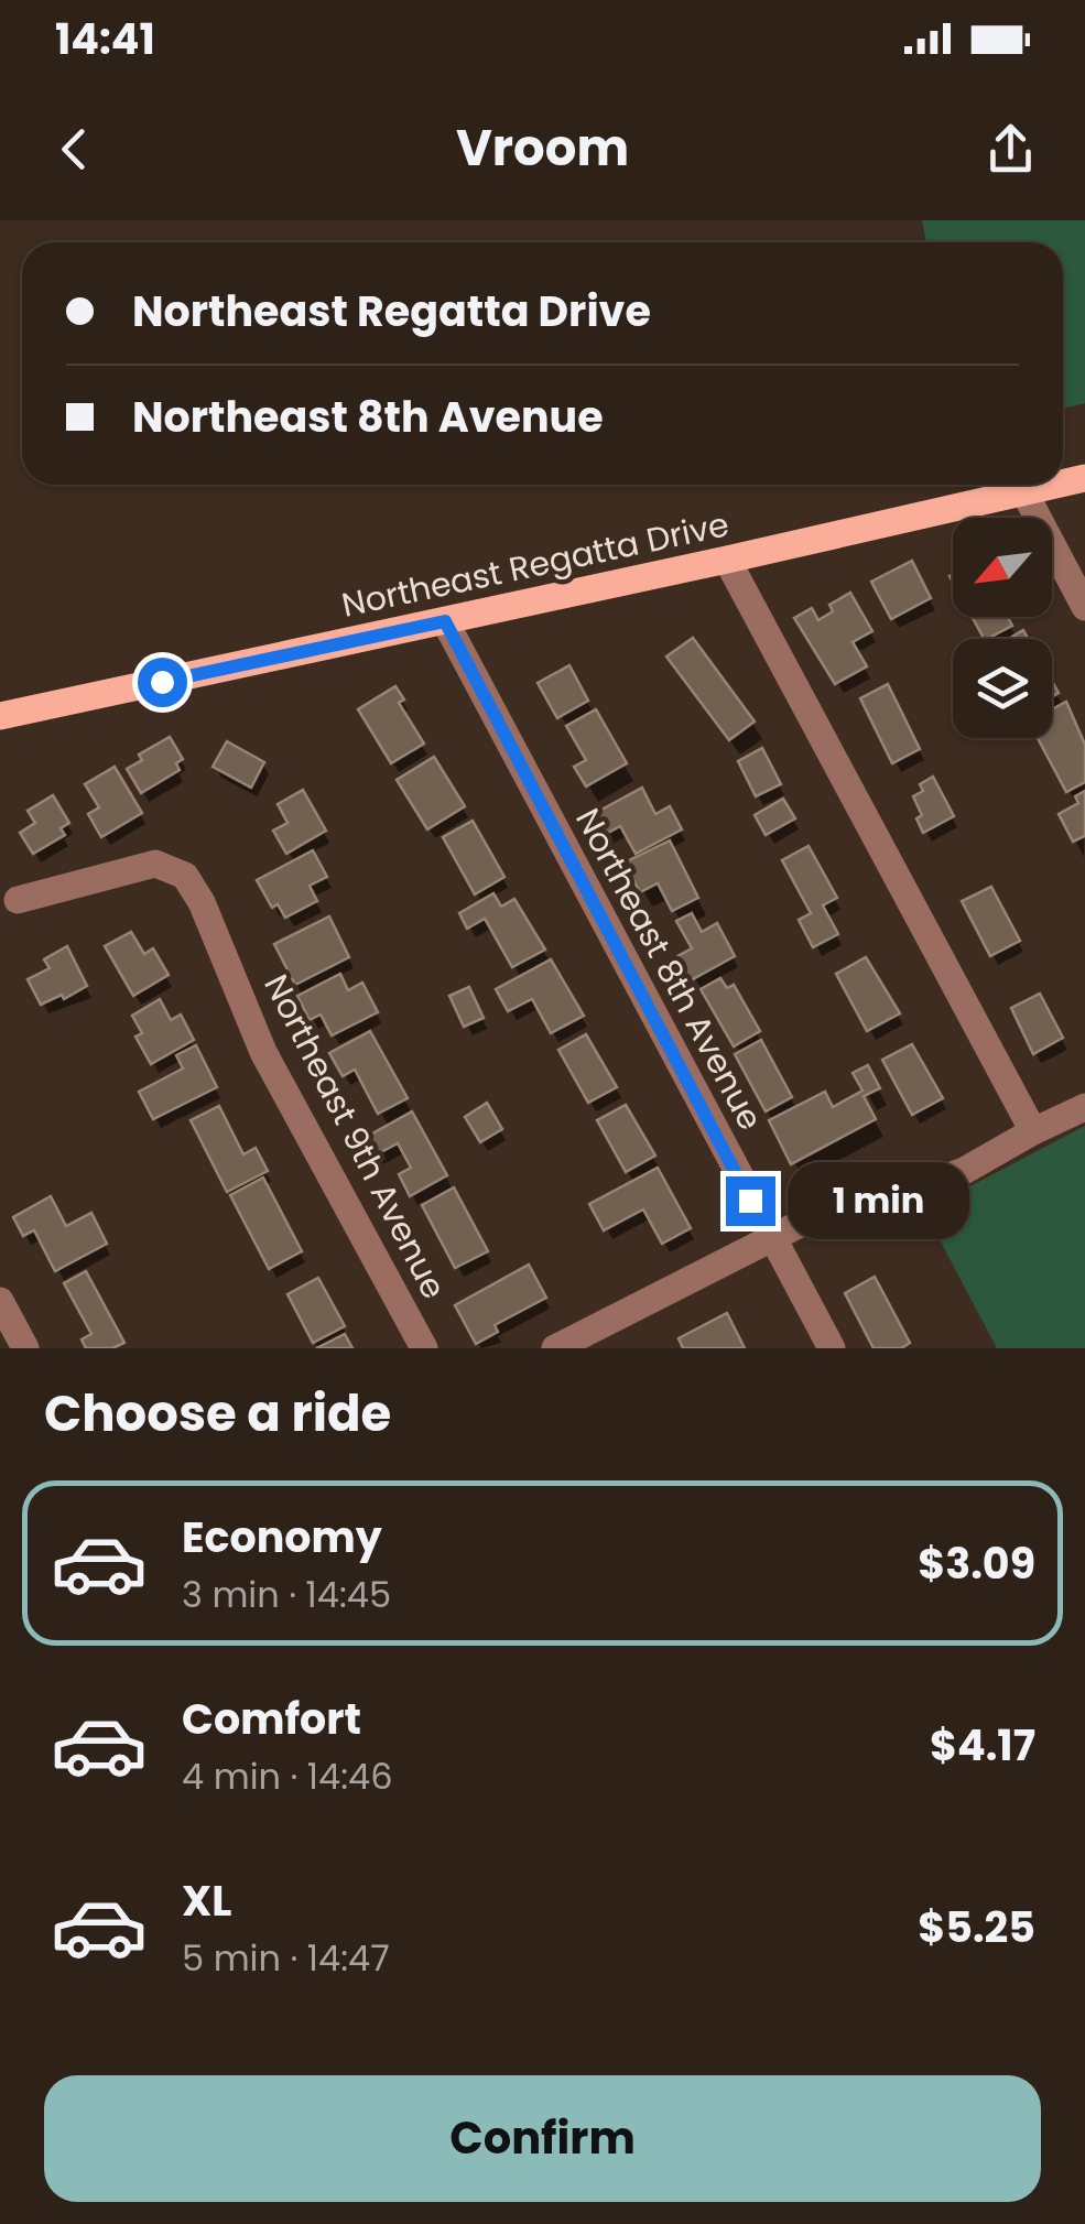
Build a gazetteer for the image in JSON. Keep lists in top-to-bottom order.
{
  "streets": {
    "main road": ["Northeast Regatta Drive"],
    "street": ["Northeast 8th Avenue", "Northeast 9th Avenue"]
  },
  "crossings": [
    ["Northeast Regatta Drive", "Northeast 8th Avenue"]
  ],
  "north": "bottom left",
  "page": {
    "status": "14:41",
    "header": "Vroom",
    "banner": ["Northeast Regatta Drive", "Northeast 8th Avenue"],
    "bubble": "1 min",
    "heading": "Choose a ride",
    "list": [
      {
        "name": "Economy",
        "note": "3 min · 14:45",
        "value": "$3.09"
      },
      {
        "name": "Comfort",
        "note": "4 min · 14:46",
        "value": "$4.17"
      },
      {
        "name": "XL",
        "note": "5 min · 14:47",
        "value": "$5.25"
      }
    ],
    "buttons": "Confirm"
  }
}
